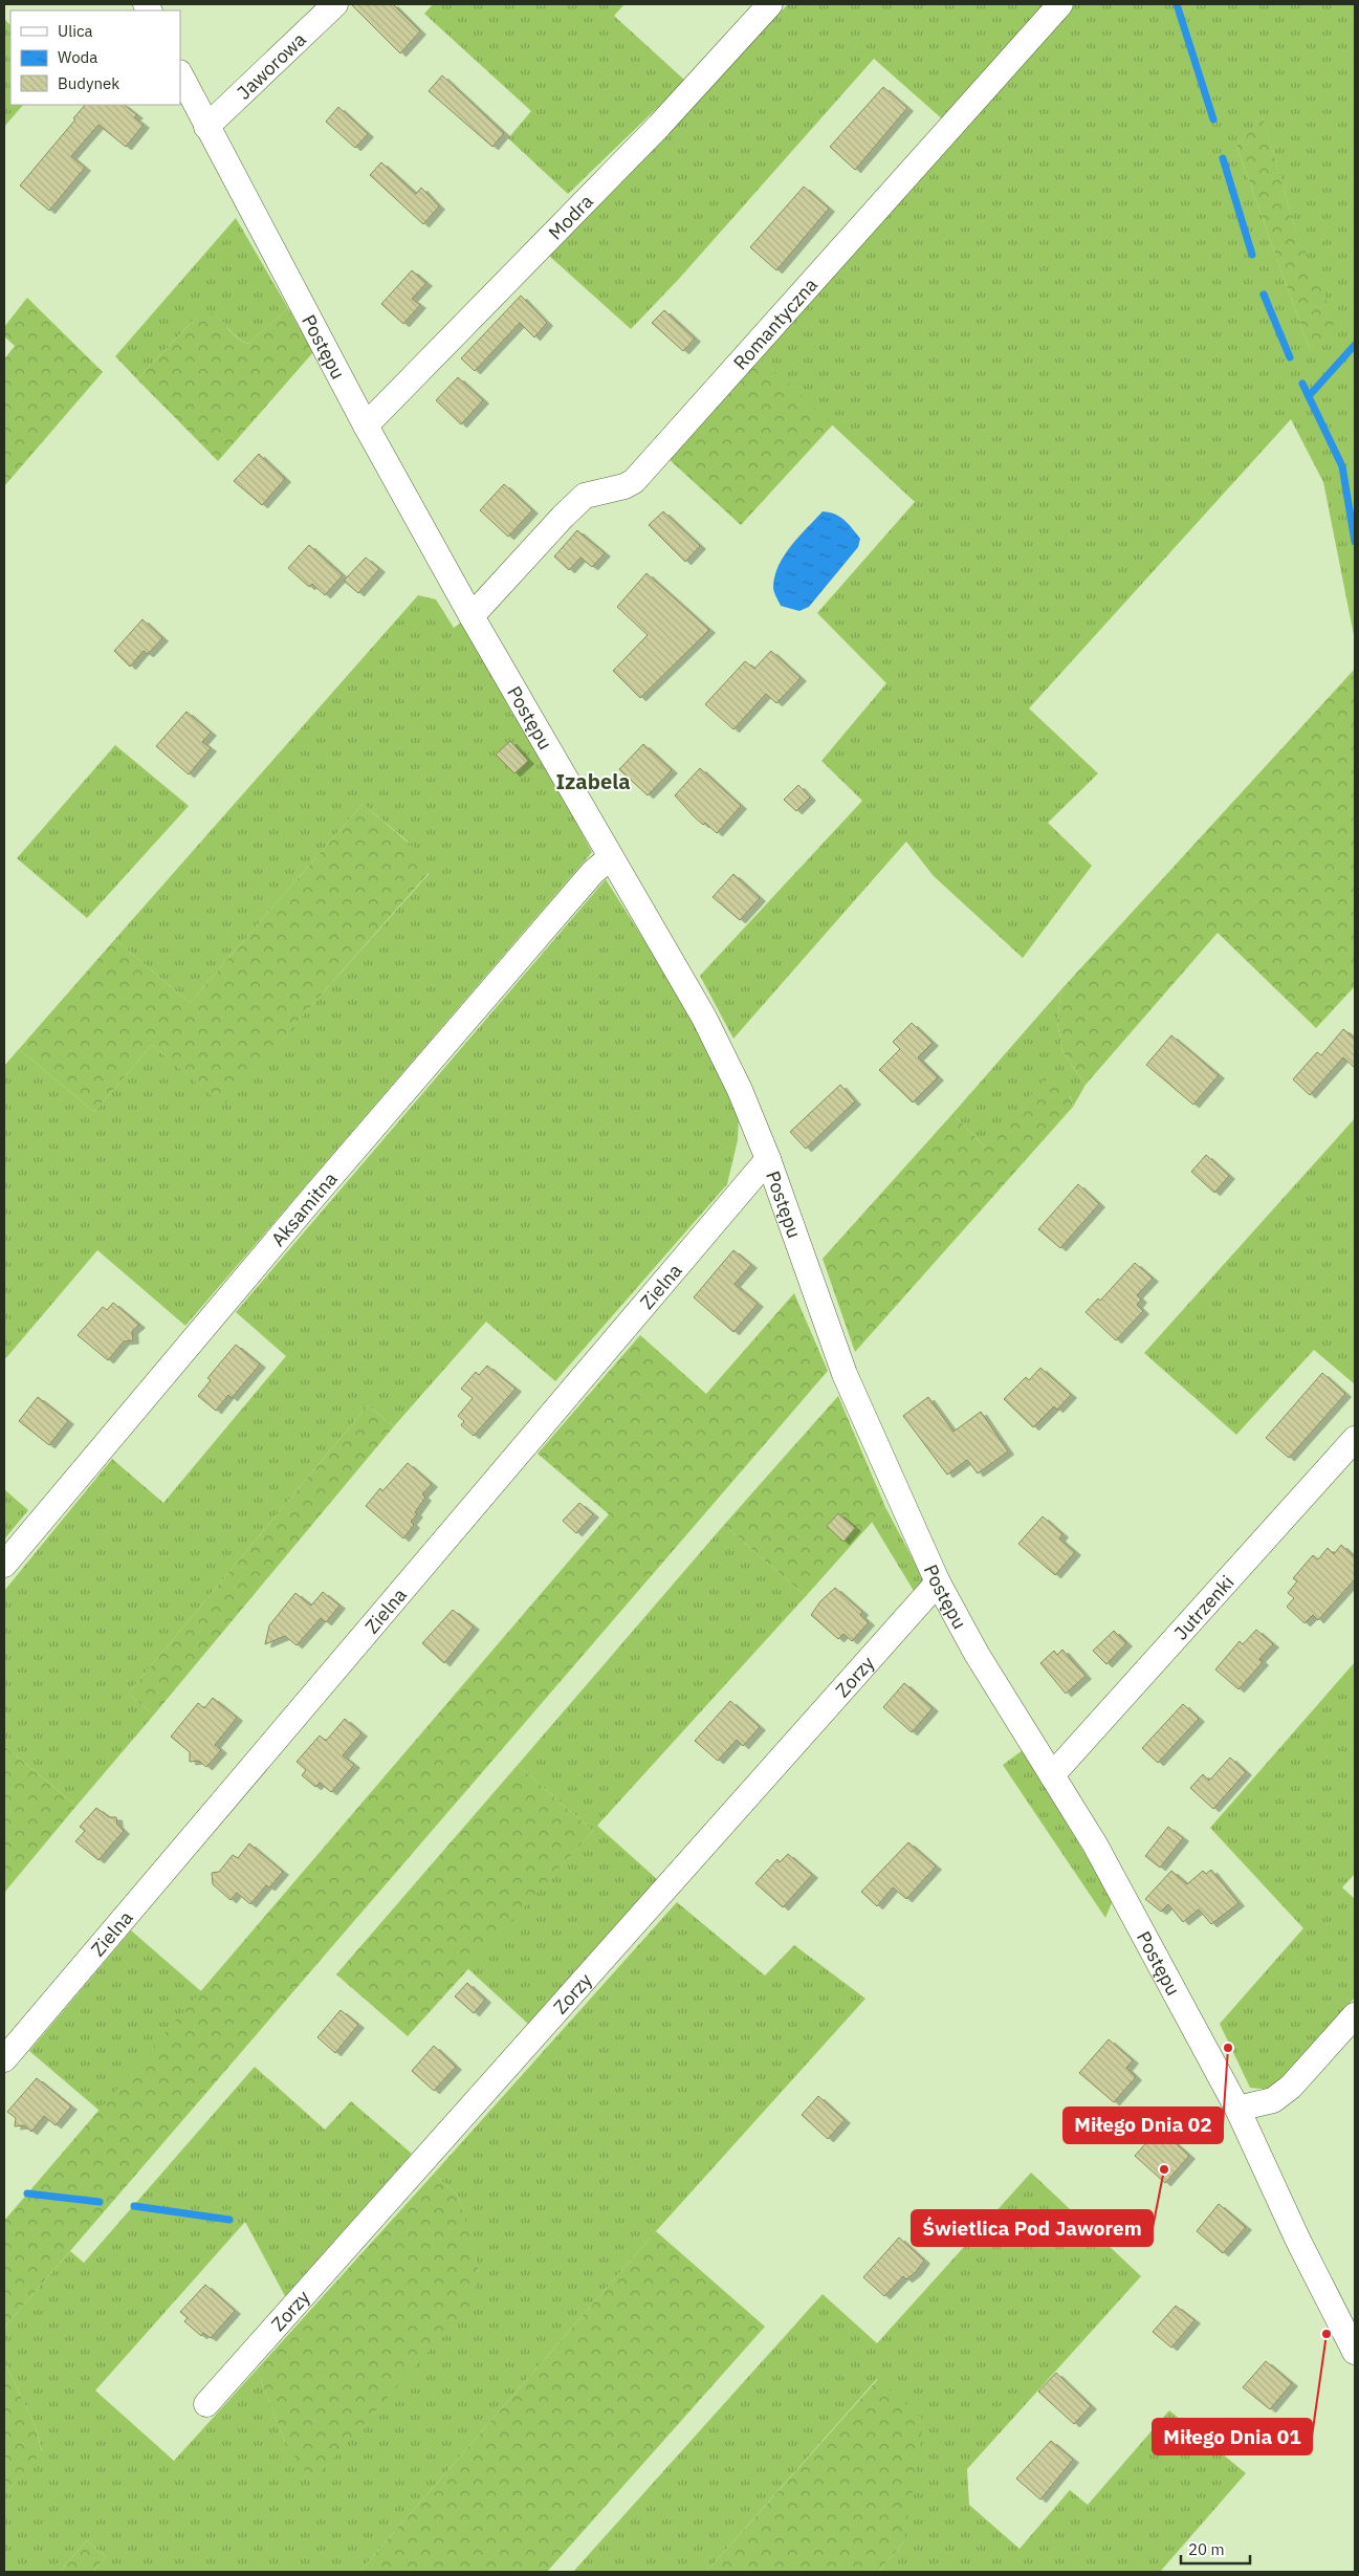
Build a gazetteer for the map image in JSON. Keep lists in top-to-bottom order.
{
  "streets": {
    "street": [
      "Jaworowa",
      "Modra",
      "Romantyczna",
      "Postępu",
      "Aksamitna",
      "Zielna",
      "Jutrzenki",
      "Zorzy"
    ]
  },
  "crossings": [
    ["Jaworowa", "Postępu"],
    ["Modra", "Postępu"],
    ["Romantyczna", "Postępu"],
    ["Postępu", "Aksamitna"],
    ["Postępu", "Zielna"],
    ["Postępu", "Jutrzenki"],
    ["Postępu", "Zorzy"]
  ],
  "districts": ["Izabela"],
  "places": ["Miłego Dnia 02", "Świetlica Pod Jaworem", "Miłego Dnia 01"],
  "legend": ["Ulica", "Woda", "Budynek"],
  "scale_bar": "20 m"
}
